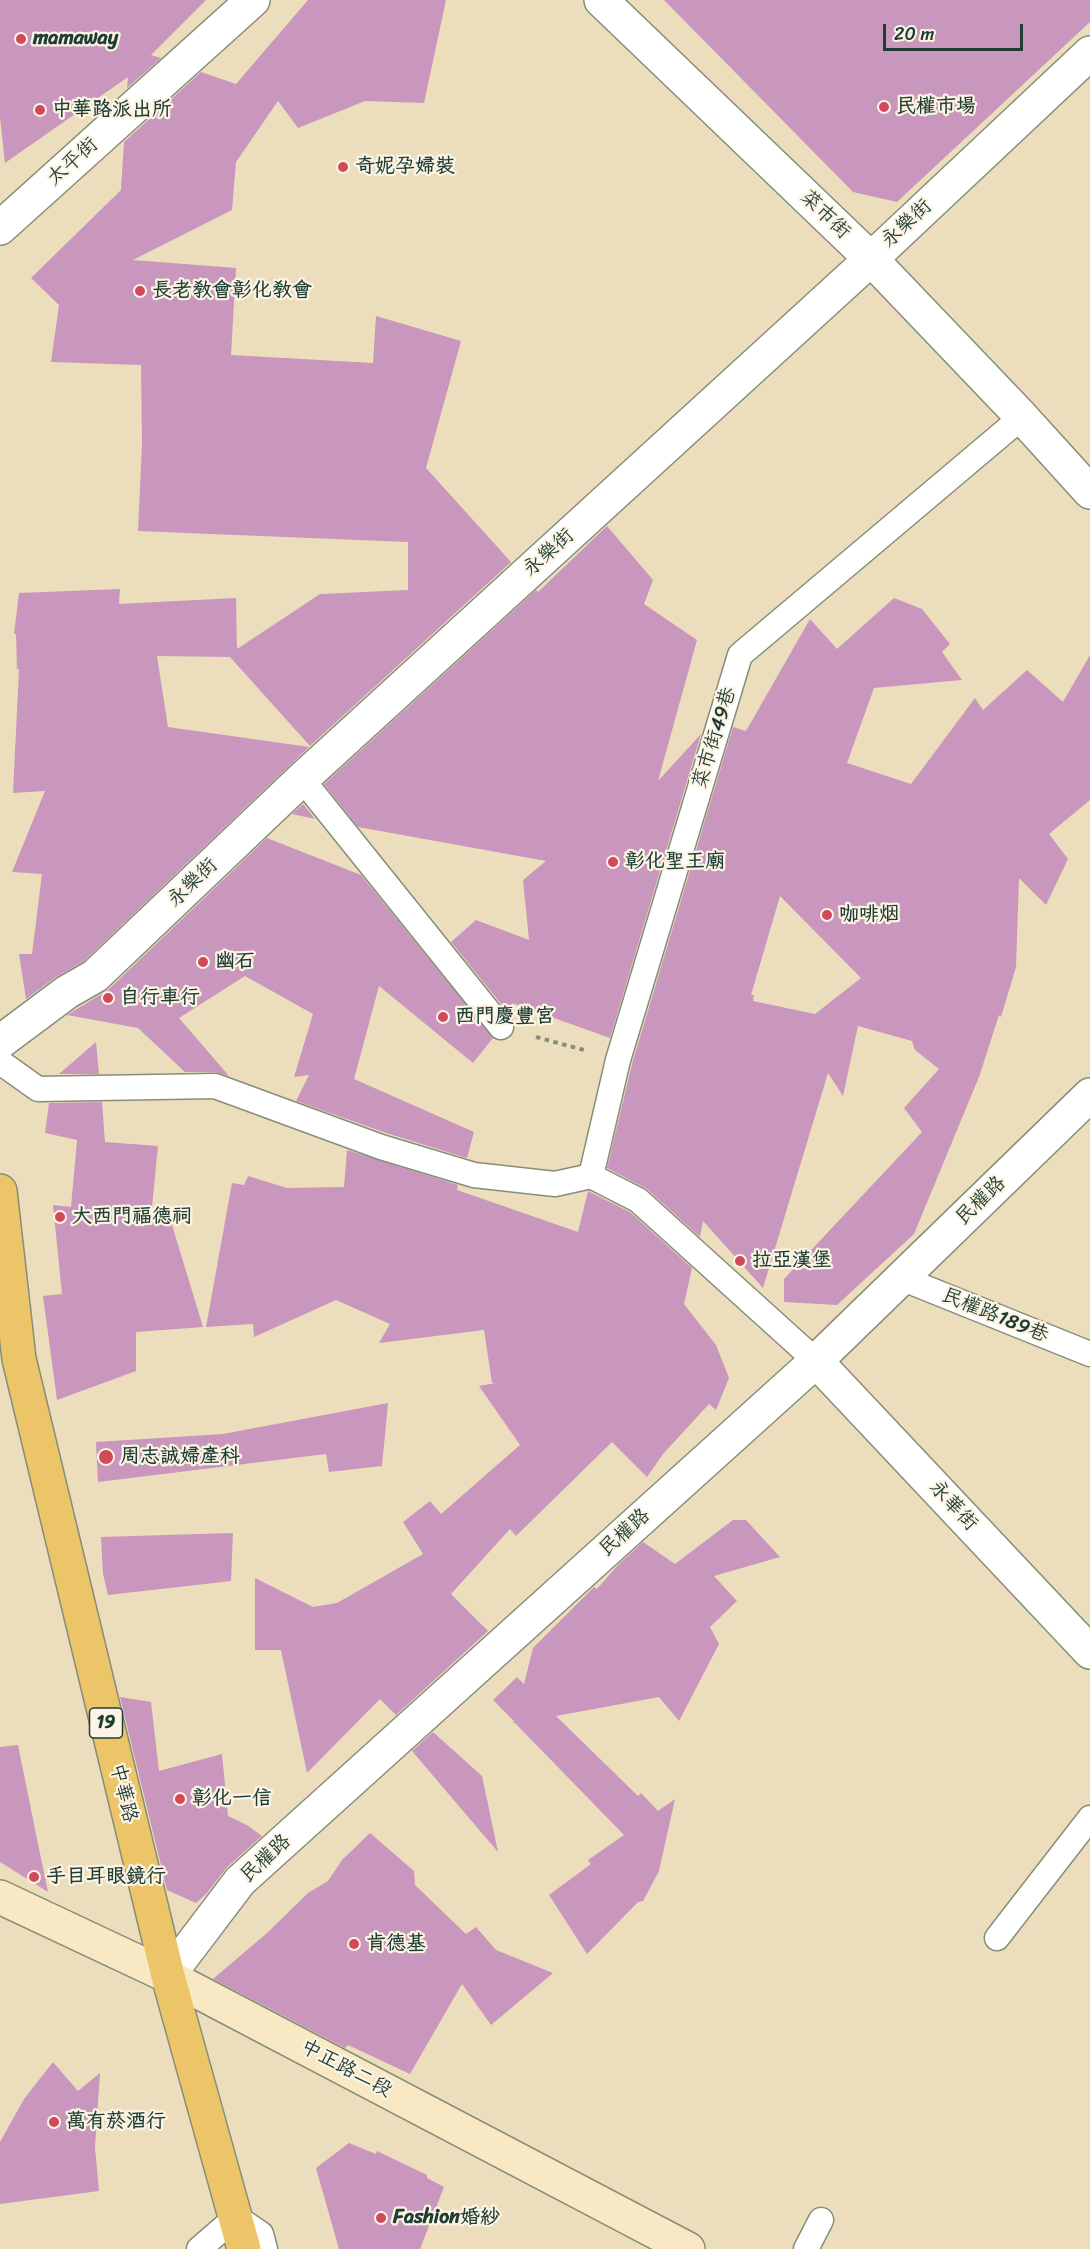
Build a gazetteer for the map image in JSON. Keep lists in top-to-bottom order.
{
  "streets": {
    "main road": ["19", "中華路"],
    "street": [
      "太平街",
      "菜市街",
      "永樂街",
      "民權路",
      "永華街",
      "中正路二段"
    ],
    "lane": ["菜市街49巷", "民權路189巷"]
  },
  "crossings": [
    ["菜市街", "永樂街"],
    ["菜市街", "菜市街49巷"],
    ["民權路", "民權路189巷"],
    ["民權路", "永華街"],
    ["民權路", "中華路"],
    ["民權路", "中正路二段"],
    ["中華路", "中正路二段"]
  ],
  "places": [
    "mamaway",
    "民權市場",
    "中華路派出所",
    "奇妮孕婦裝",
    "長老教會彰化教會",
    "彰化聖王廟",
    "咖啡烟",
    "幽石",
    "自行車行",
    "西門慶豐宮",
    "大西門福德祠",
    "拉亞漢堡",
    "周志誠婦產科",
    "彰化一信",
    "手目耳眼鏡行",
    "肯德基",
    "萬有菸酒行",
    "Fashion婚紗"
  ],
  "scale_bar": "20 m"
}
